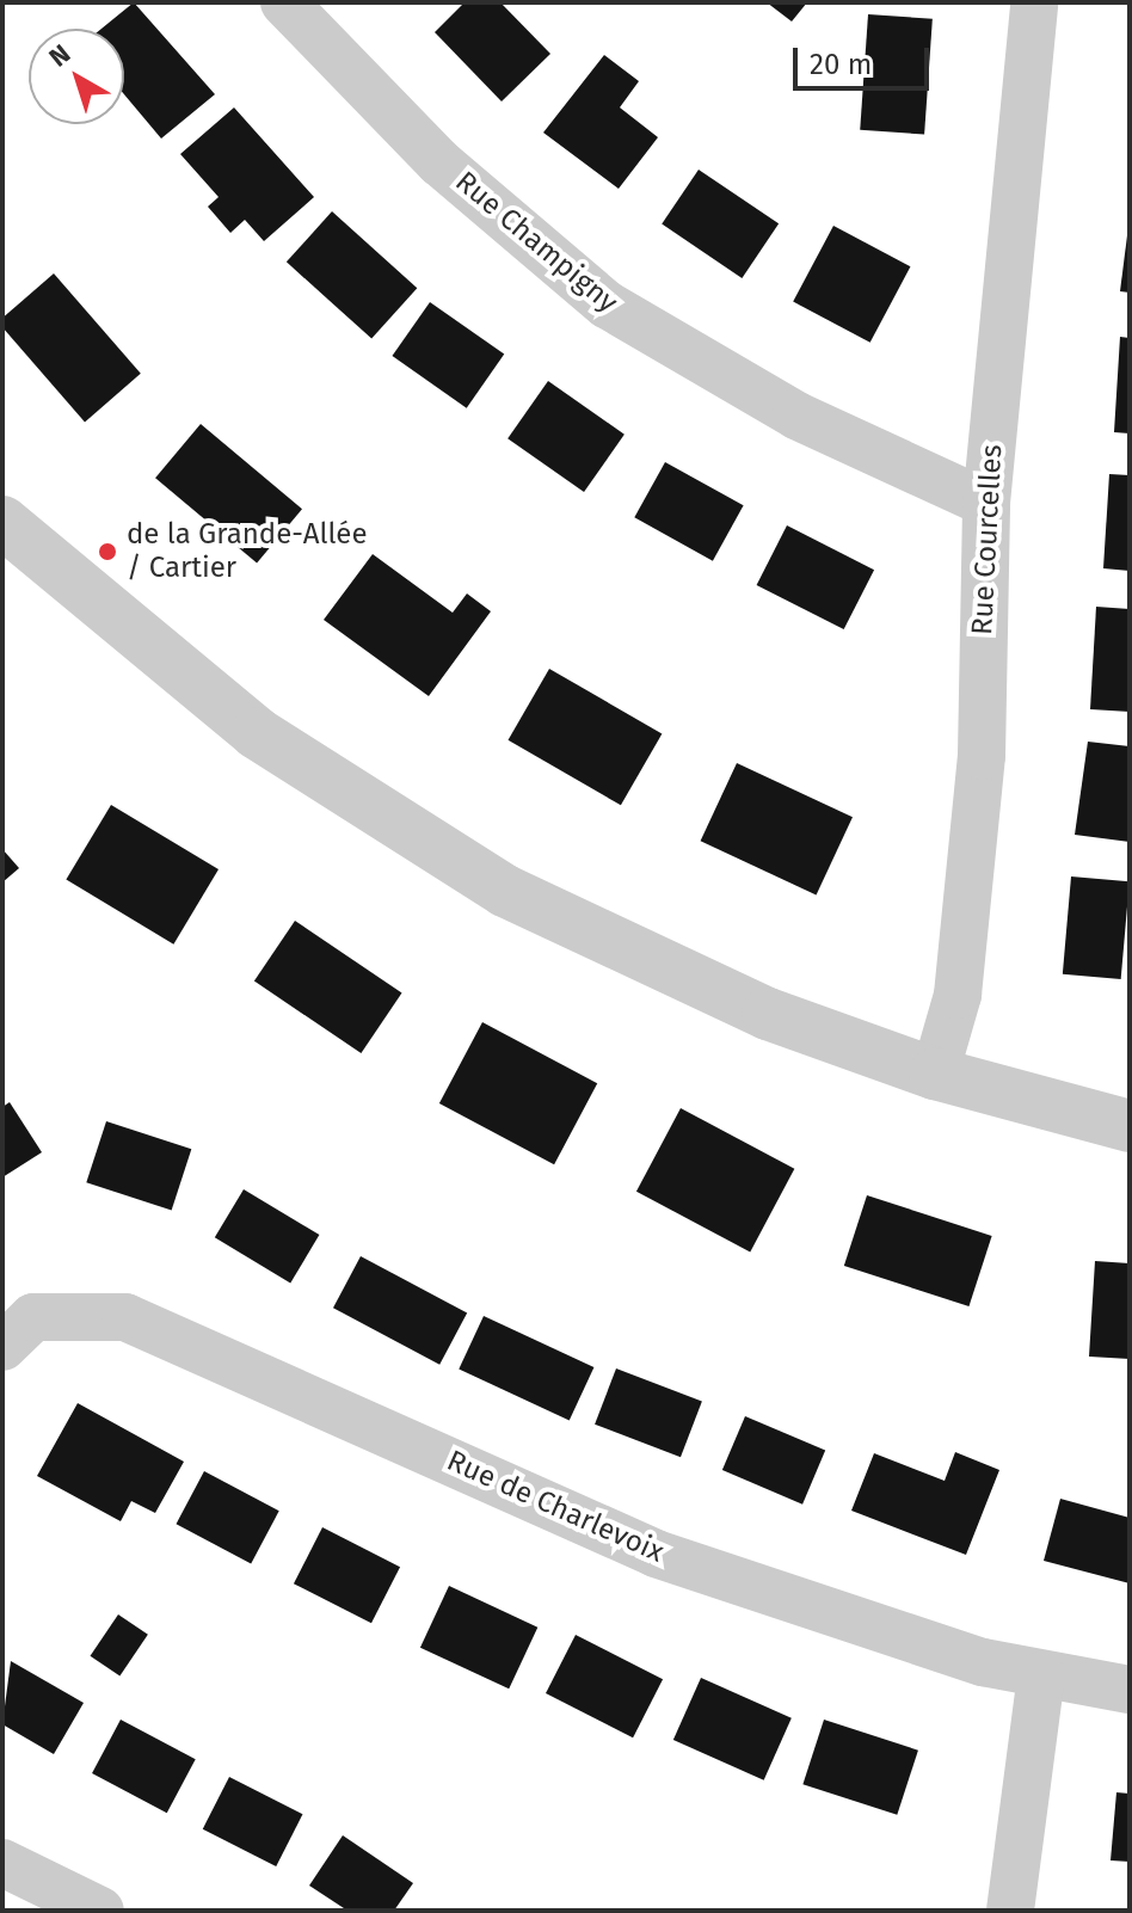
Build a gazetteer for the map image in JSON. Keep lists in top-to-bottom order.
{
  "streets": {
    "street": ["Rue Champigny", "Rue Courcelles", "Rue de Charlevoix"]
  },
  "crossings": [
    ["Rue Champigny", "Rue Courcelles"]
  ],
  "places": ["de la Grande-Allée / Cartier"],
  "scale_bar": "20 m",
  "north": "top left"
}
